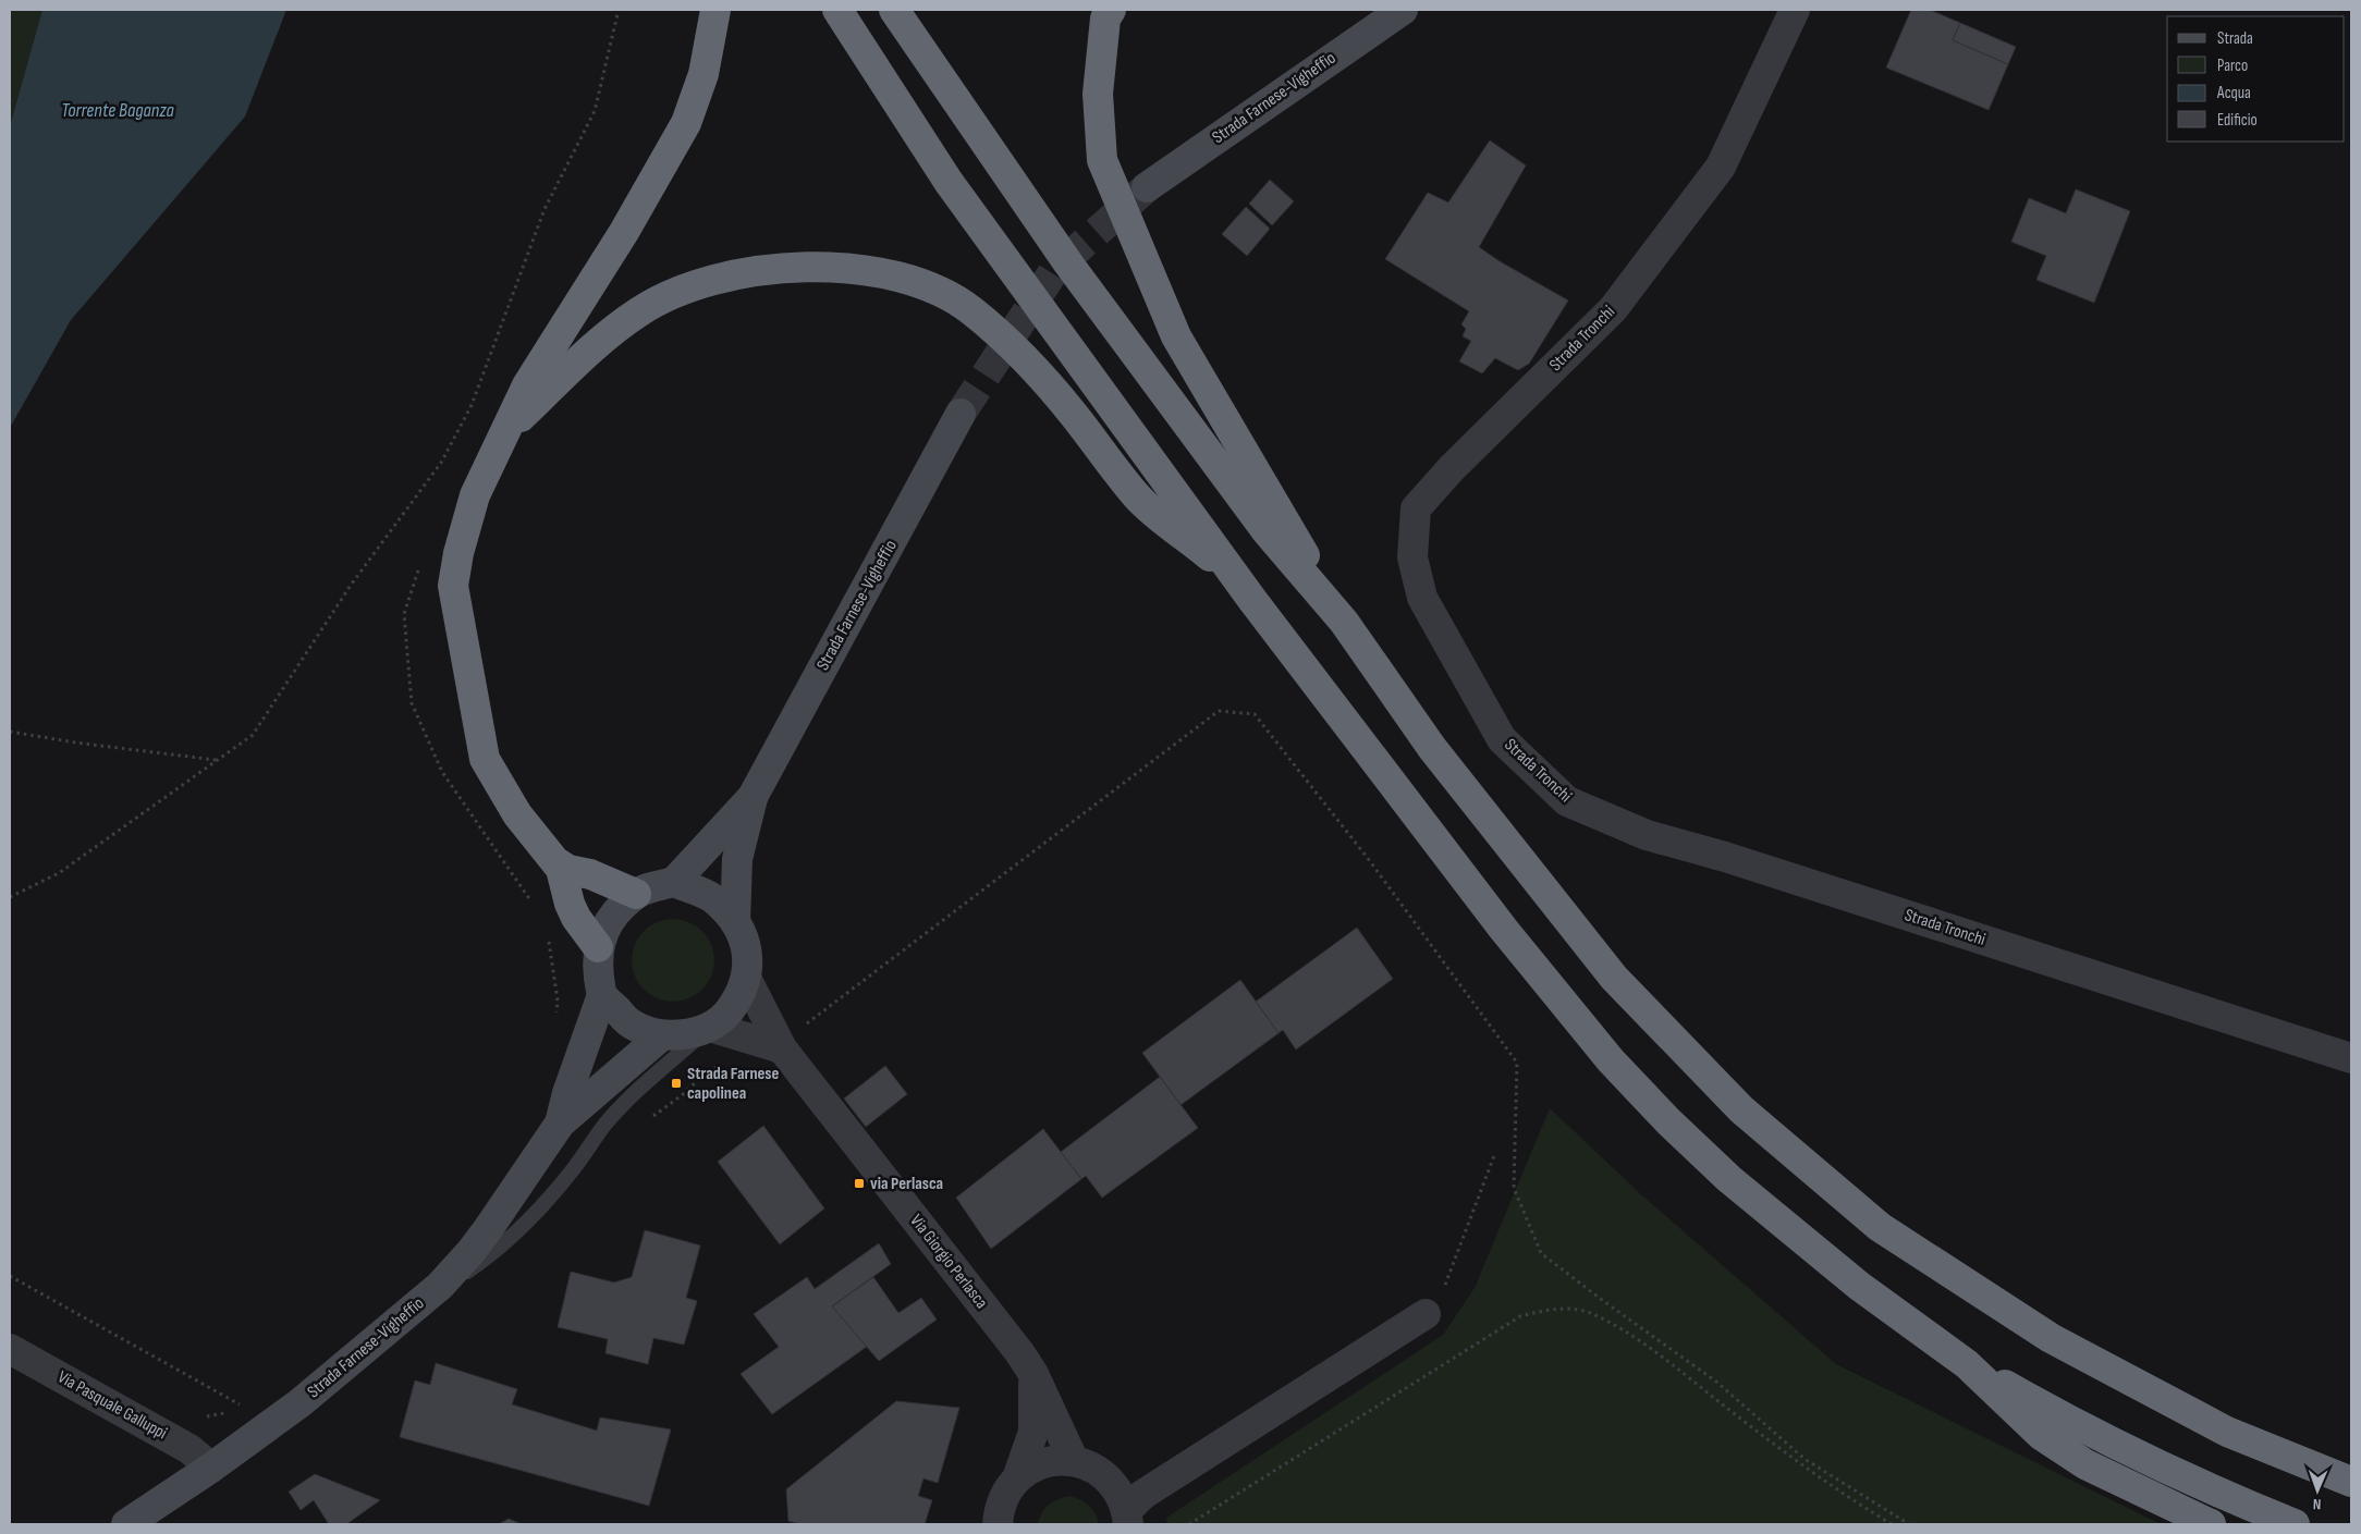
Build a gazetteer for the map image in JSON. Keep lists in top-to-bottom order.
{
  "streets": {
    "street": [
      "Strada Farnese-Vigheffio",
      "Strada Tronchi",
      "Via Giorgio Perlasca",
      "Via Pasquale Galluppi"
    ]
  },
  "crossings": [
    ["Strada Farnese-Vigheffio", "Via Giorgio Perlasca"],
    ["Strada Farnese-Vigheffio", "Via Pasquale Galluppi"]
  ],
  "water": ["Torrente Baganza"],
  "places": {
    "transit": ["Strada Farnese capolinea", "via Perlasca"]
  },
  "legend": [
    "Strada",
    "Parco",
    "Acqua",
    "Edificio"
  ],
  "north": "bottom"
}
